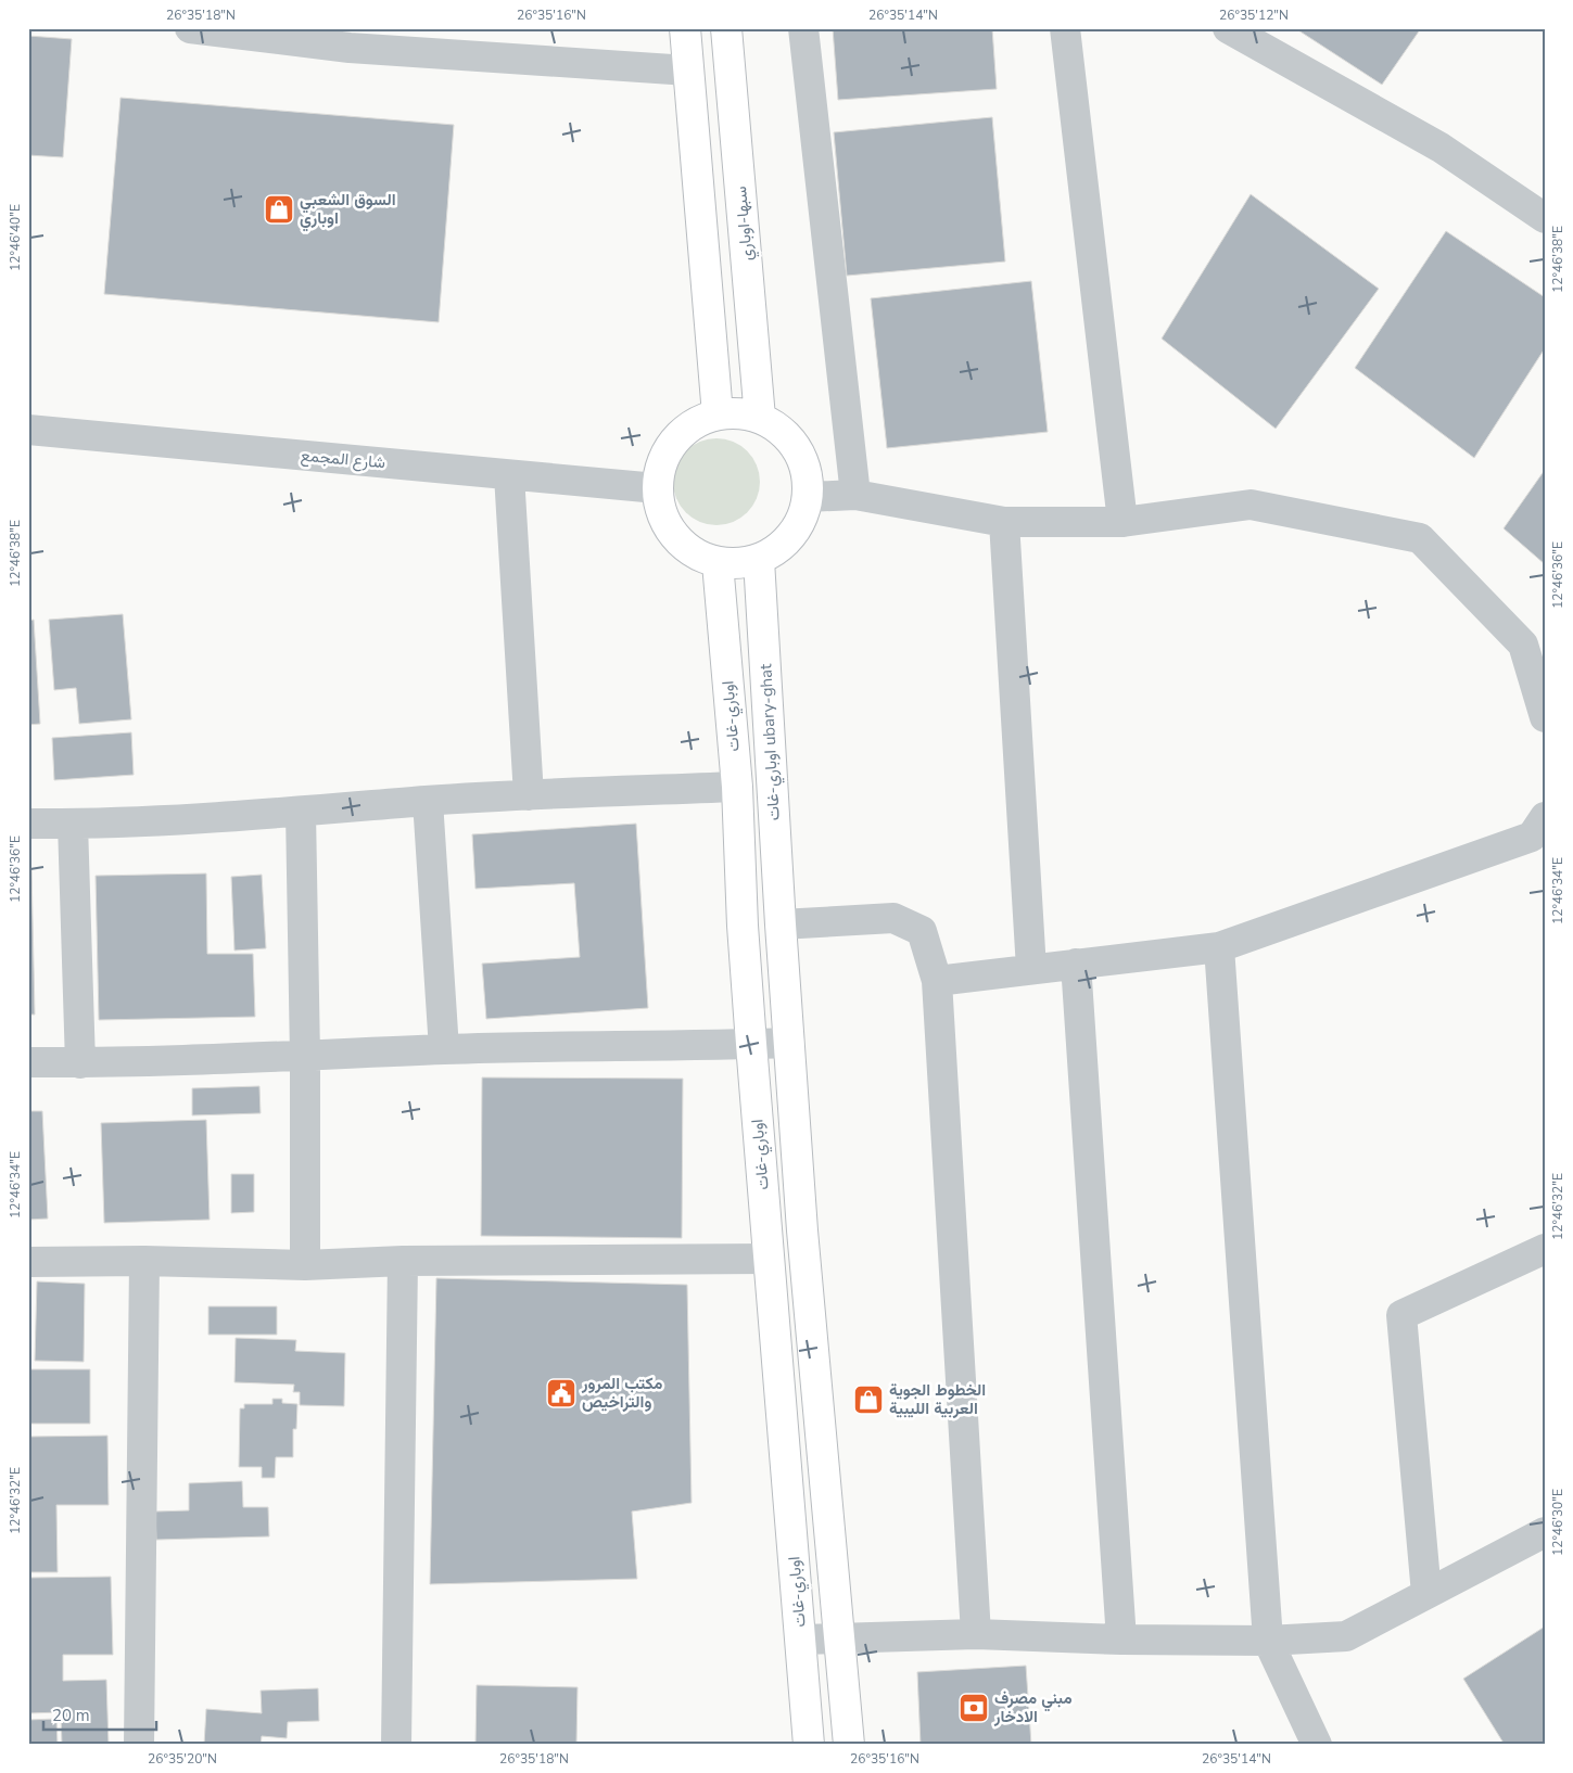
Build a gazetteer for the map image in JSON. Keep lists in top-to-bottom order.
{
  "streets": {
    "highway": ["سبها-اوباري", "اوباري-غات", "اوباري-غات ubary-ghat"],
    "street": ["شارع المجمع"]
  },
  "crossings": [
    ["سبها-اوباري", "شارع المجمع"],
    ["سبها-اوباري", "اوباري-غات"],
    ["سبها-اوباري", "اوباري-غات ubary-ghat"],
    ["شارع المجمع", "اوباري-غات"],
    ["شارع المجمع", "اوباري-غات ubary-ghat"],
    ["اوباري-غات", "اوباري-غات ubary-ghat"]
  ],
  "places": {
    "shop": ["السوق الشعبي اوباري", "الخطوط الجوية العربية الليبية"],
    "public building": ["مكتب المرور والتراخيص"],
    "bank": ["مبني مصرف الادخار"]
  },
  "scale_bar": "20 m",
  "coordinates": [
    "26°35'18\"N",
    "26°35'16\"N",
    "26°35'14\"N",
    "26°35'12\"N",
    "12°46'40\"E",
    "12°46'38\"E",
    "12°46'36\"E",
    "12°46'34\"E",
    "12°46'32\"E",
    "12°46'30\"E",
    "26°35'20\"N"
  ]
}
